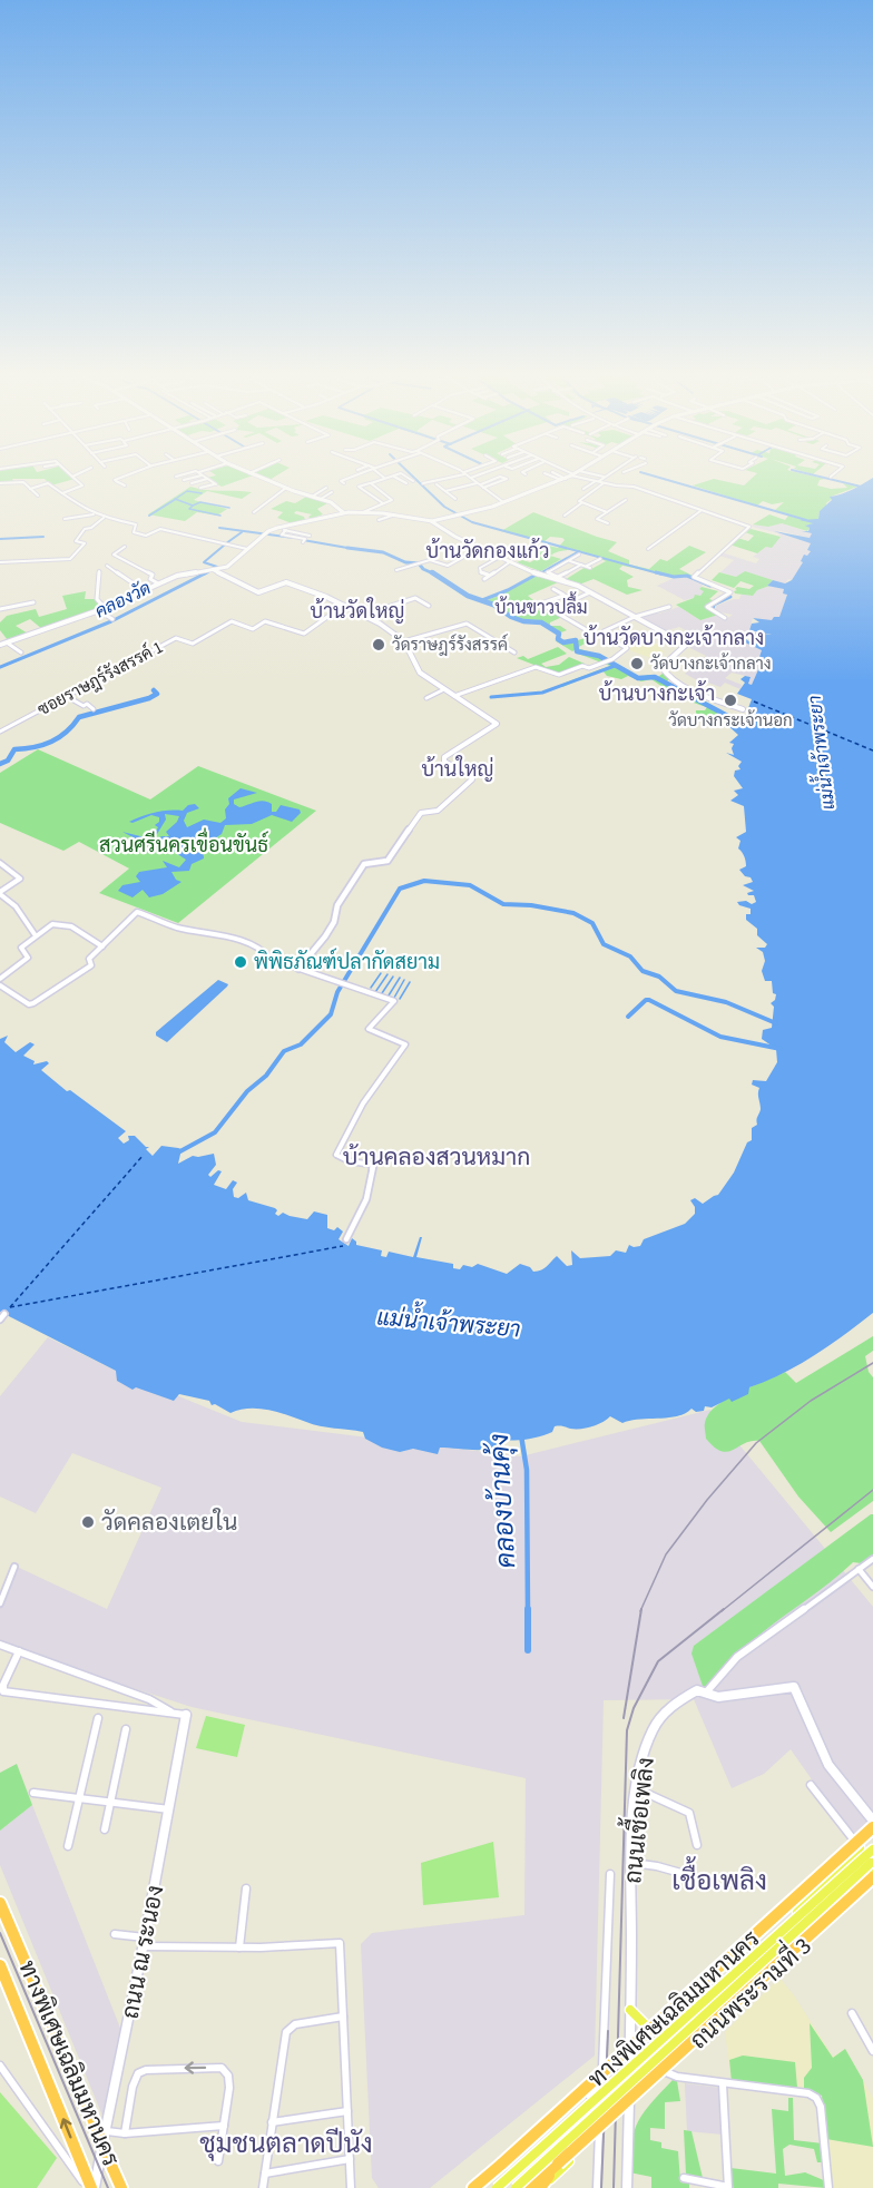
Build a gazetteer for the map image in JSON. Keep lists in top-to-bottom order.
{
  "streets": {
    "highway": ["ทางพิเศษเฉลิมมหานคร"],
    "main road": ["ถนนพระรามที่ 3"],
    "street": ["ซอยราษฎร์รังสรรค์ 1", "ถนนเชื้อเพลิง", "ถนน ณ ระนอง"]
  },
  "crossings": [
    ["ถนนเชื้อเพลิง", "ถนนพระรามที่ 3"],
    ["ถนน ณ ระนอง", "ทางพิเศษเฉลิมมหานคร"],
    ["ถนนพระรามที่ 3", "ทางพิเศษเฉลิมมหานคร"]
  ],
  "districts": [
    "บ้านวัดกองแก้ว",
    "บ้านขาวปลื้ม",
    "บ้านวัดใหญ่",
    "บ้านวัดบางกะเจ้ากลาง",
    "บ้านบางกะเจ้า",
    "บ้านใหญ่",
    "บ้านคลองสวนหมาก",
    "เชื้อเพลิง",
    "ชุมชนตลาดปีนัง"
  ],
  "water": ["คลองวัด", "แม่น้ำเจ้าพระยา", "คลองบ้านคุ้ง"],
  "parks": ["สวนศรีนครเขื่อนขันธ์"],
  "places": [
    "วัดราษฎร์รังสรรค์",
    "วัดบางกะเจ้ากลาง",
    "วัดบางกระเจ้านอก",
    "พิพิธภัณฑ์ปลากัดสยาม",
    "วัดคลองเตยใน"
  ]
}
